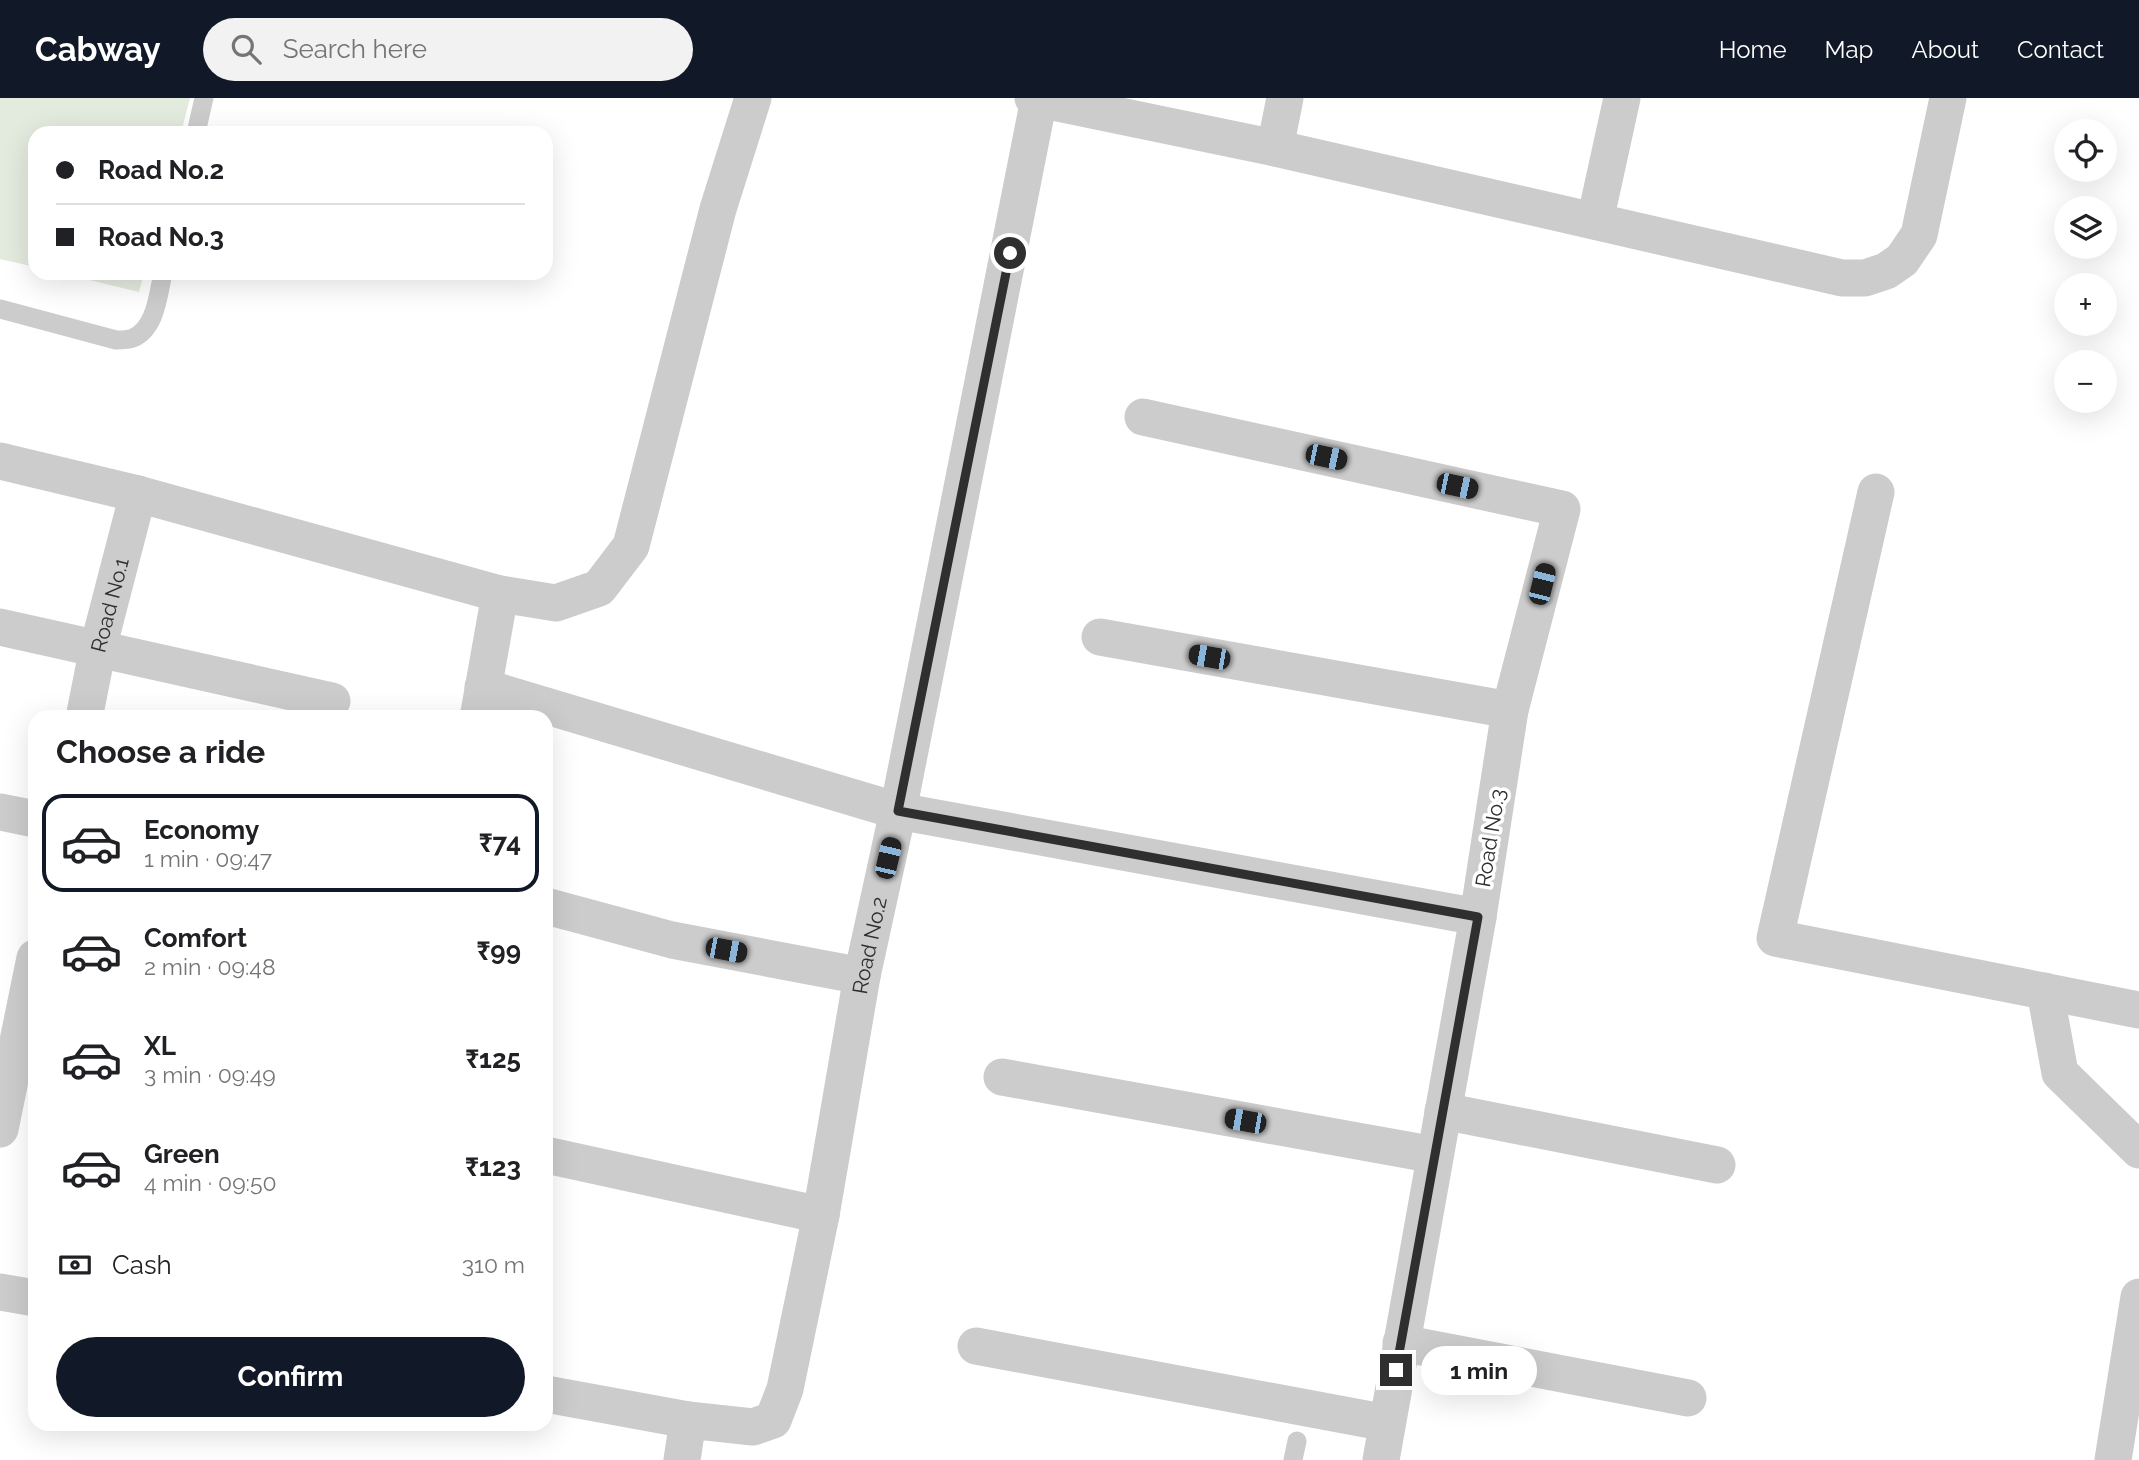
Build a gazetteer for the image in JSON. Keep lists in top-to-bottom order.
{
  "streets": {
    "street": ["Road No.1", "Road No.3", "Road No.2"]
  },
  "page": {
    "header": "Cabway",
    "search": "Search here",
    "nav": [
      "Home",
      "Map",
      "About",
      "Contact"
    ],
    "map_buttons": ["+", "−"],
    "banner": ["Road No.2", "Road No.3"],
    "heading": "Choose a ride",
    "list": [
      {
        "name": "Economy",
        "note": "1 min · 09:47",
        "value": "₹74"
      },
      {
        "name": "Comfort",
        "note": "2 min · 09:48",
        "value": "₹99"
      },
      {
        "name": "XL",
        "note": "3 min · 09:49",
        "value": "₹125"
      },
      {
        "name": "Green",
        "note": "4 min · 09:50",
        "value": "₹123"
      }
    ],
    "pay": ["Cash", "310 m"],
    "buttons": "Confirm",
    "bubble": "1 min"
  }
}
